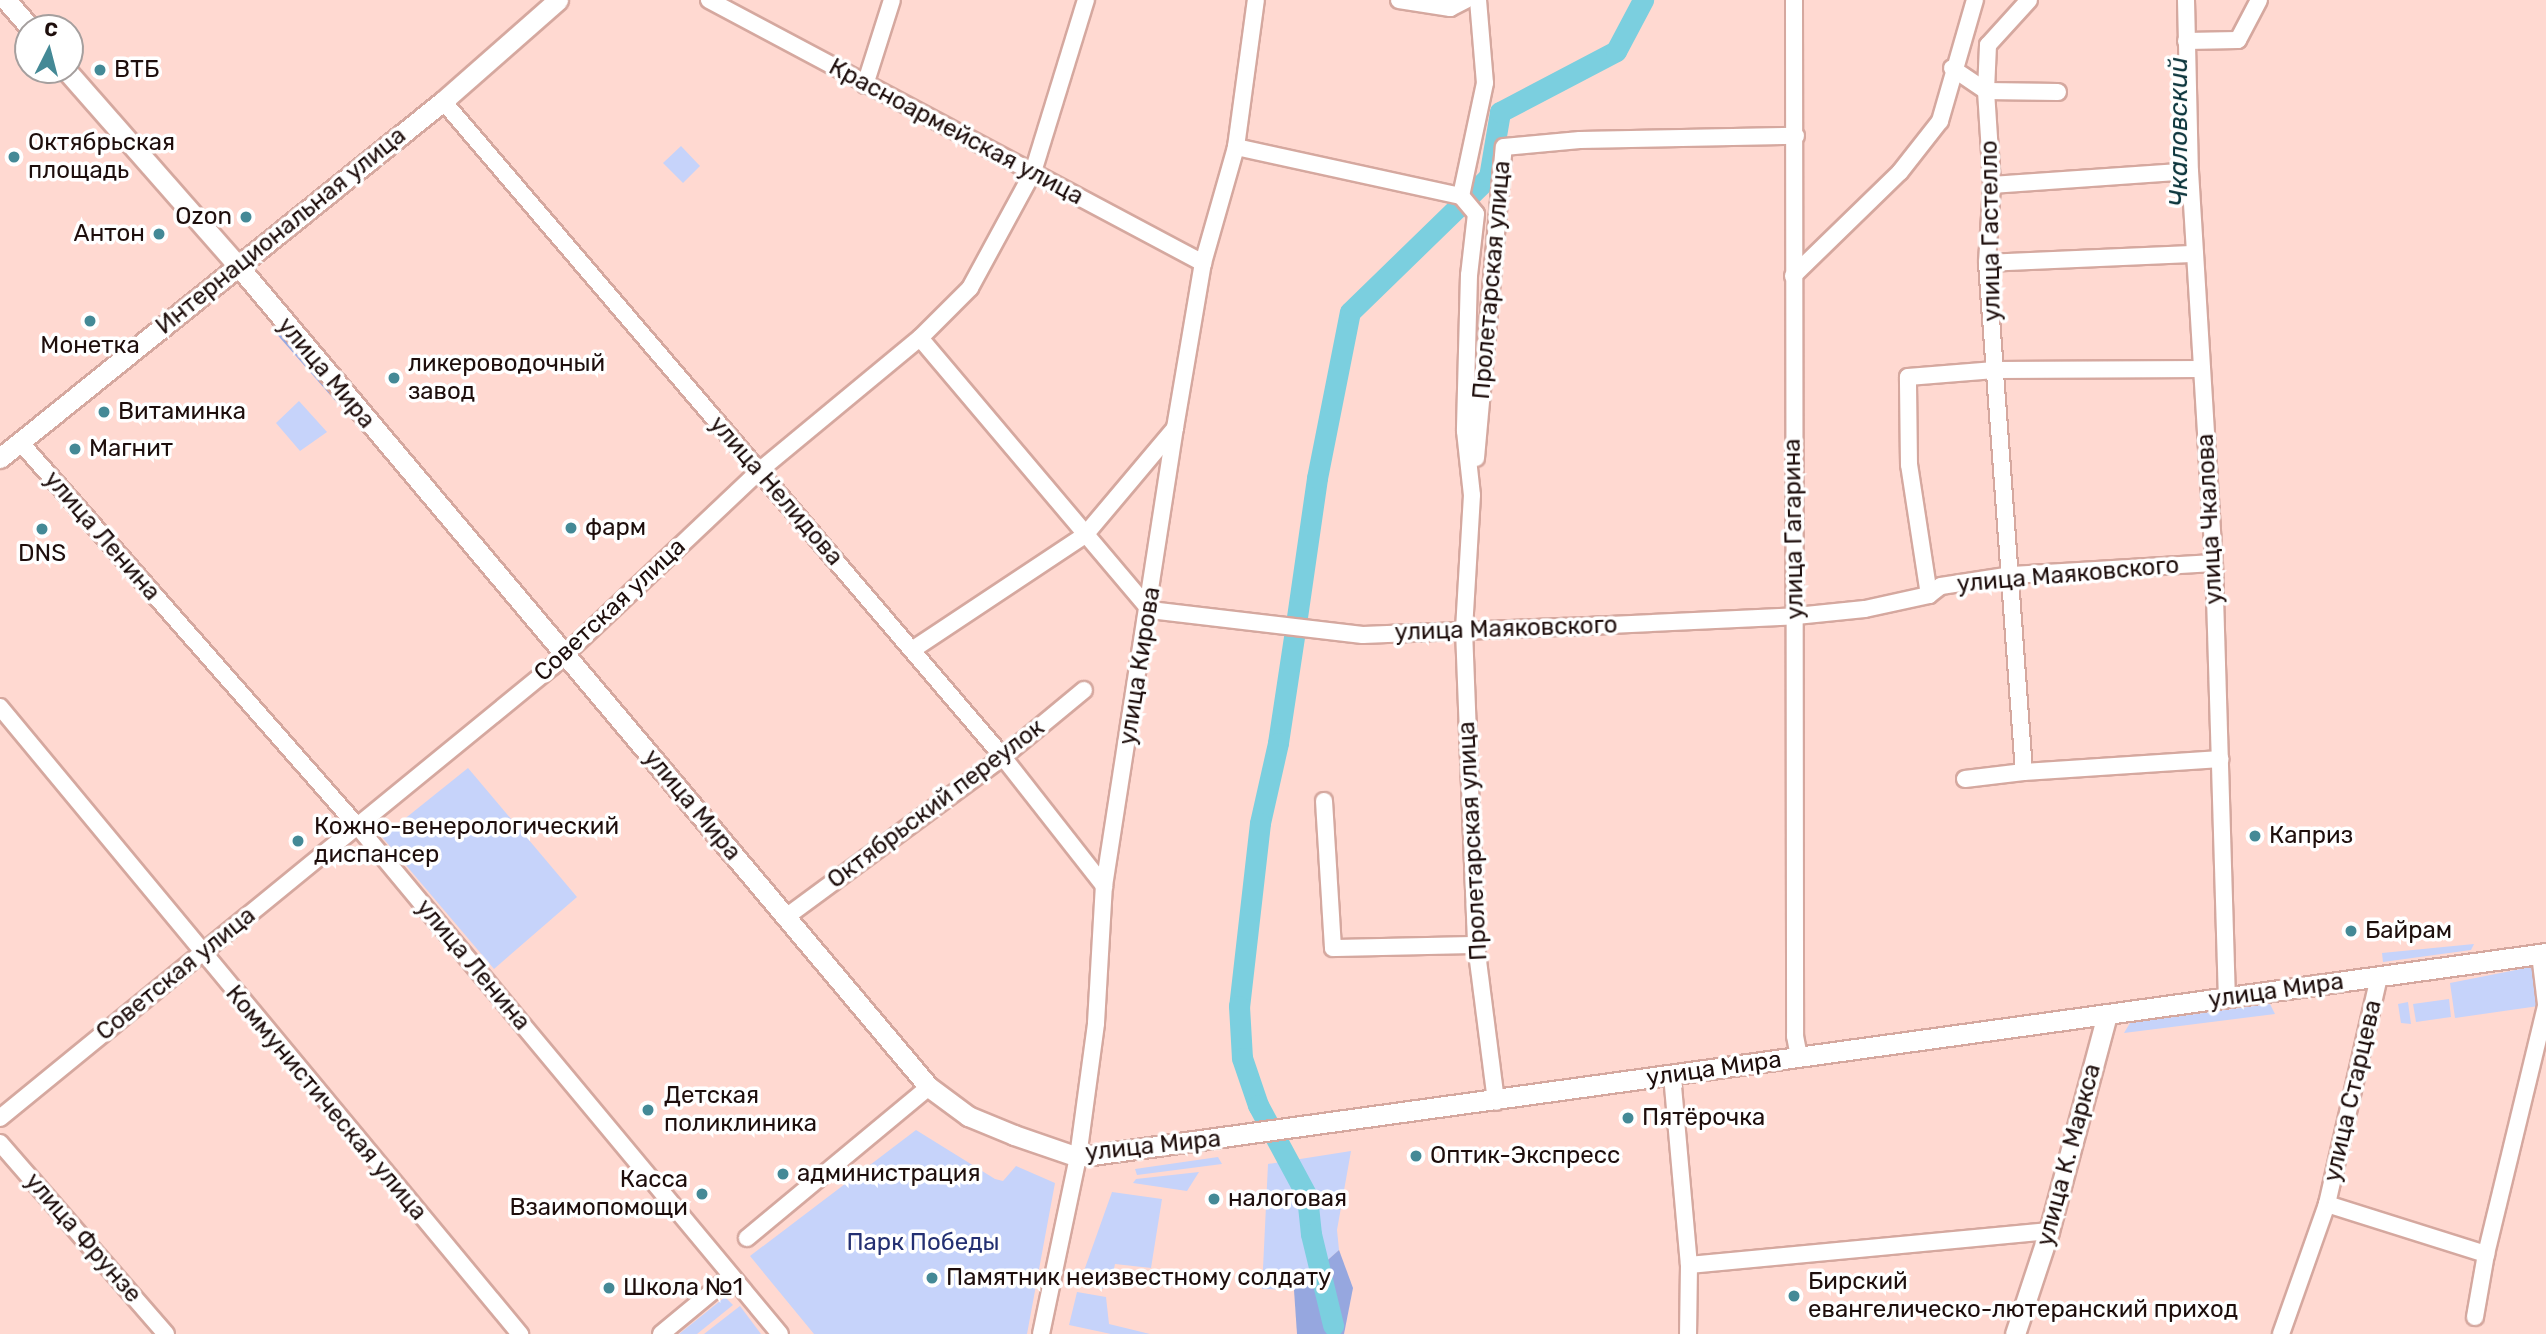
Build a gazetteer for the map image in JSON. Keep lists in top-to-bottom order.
{
  "streets": {
    "main road": ["Интернациональная улица", "улица Мира", "улица К. Маркса"],
    "street": [
      "Красноармейская улица",
      "улица Гастелло",
      "Пролетарская улица",
      "улица Нелидова",
      "улица Чкалова",
      "улица Гагарина",
      "улица Ленина",
      "улица Маяковского",
      "Советская улица",
      "улица Кирова",
      "Октябрьский переулок",
      "улица Старцева",
      "Коммунистическая улица",
      "улица Фрунзе"
    ]
  },
  "crossings": [
    ["Красноармейская улица", "Советская улица"],
    ["Красноармейская улица", "улица Кирова"],
    ["Интернациональная улица", "улица Мира"],
    ["Интернациональная улица", "улица Нелидова"],
    ["Интернациональная улица", "улица Ленина"],
    ["улица Гастелло", "улица Маяковского"],
    ["Пролетарская улица", "улица Мира"],
    ["Пролетарская улица", "улица Гагарина"],
    ["Пролетарская улица", "улица Маяковского"],
    ["улица Мира", "улица Чкалова"],
    ["улица Мира", "улица Гагарина"],
    ["улица Мира", "Советская улица"],
    ["улица Мира", "улица Кирова"],
    ["улица Мира", "Октябрьский переулок"],
    ["улица Мира", "улица Старцева"],
    ["улица Мира", "улица К. Маркса"],
    ["улица Нелидова", "Советская улица"],
    ["улица Нелидова", "улица Кирова"],
    ["улица Нелидова", "Октябрьский переулок"],
    ["улица Чкалова", "улица Маяковского"],
    ["улица Гагарина", "улица Маяковского"],
    ["улица Ленина", "Советская улица"],
    ["улица Маяковского", "улица Кирова"],
    ["Советская улица", "Коммунистическая улица"]
  ],
  "water": ["Чкаловский"],
  "parks": ["Парк Победы"],
  "places": [
    "ВТБ",
    "Октябрьская площадь",
    "Ozon",
    "Антон",
    "Монетка",
    "ликероводочный завод",
    "Витаминка",
    "Магнит",
    "фарм",
    "DNS",
    "Каприз",
    "Кожно-венерологический диспансер",
    "Байрам",
    "Детская поликлиника",
    "Пятёрочка",
    "Оптик-Экспресс",
    "администрация",
    "Касса Взаимопомощи",
    "налоговая",
    "Памятник неизвестному солдату",
    "Школа №1",
    "Бирский евангелическо-лютеранский приход"
  ],
  "north": "top"
}
